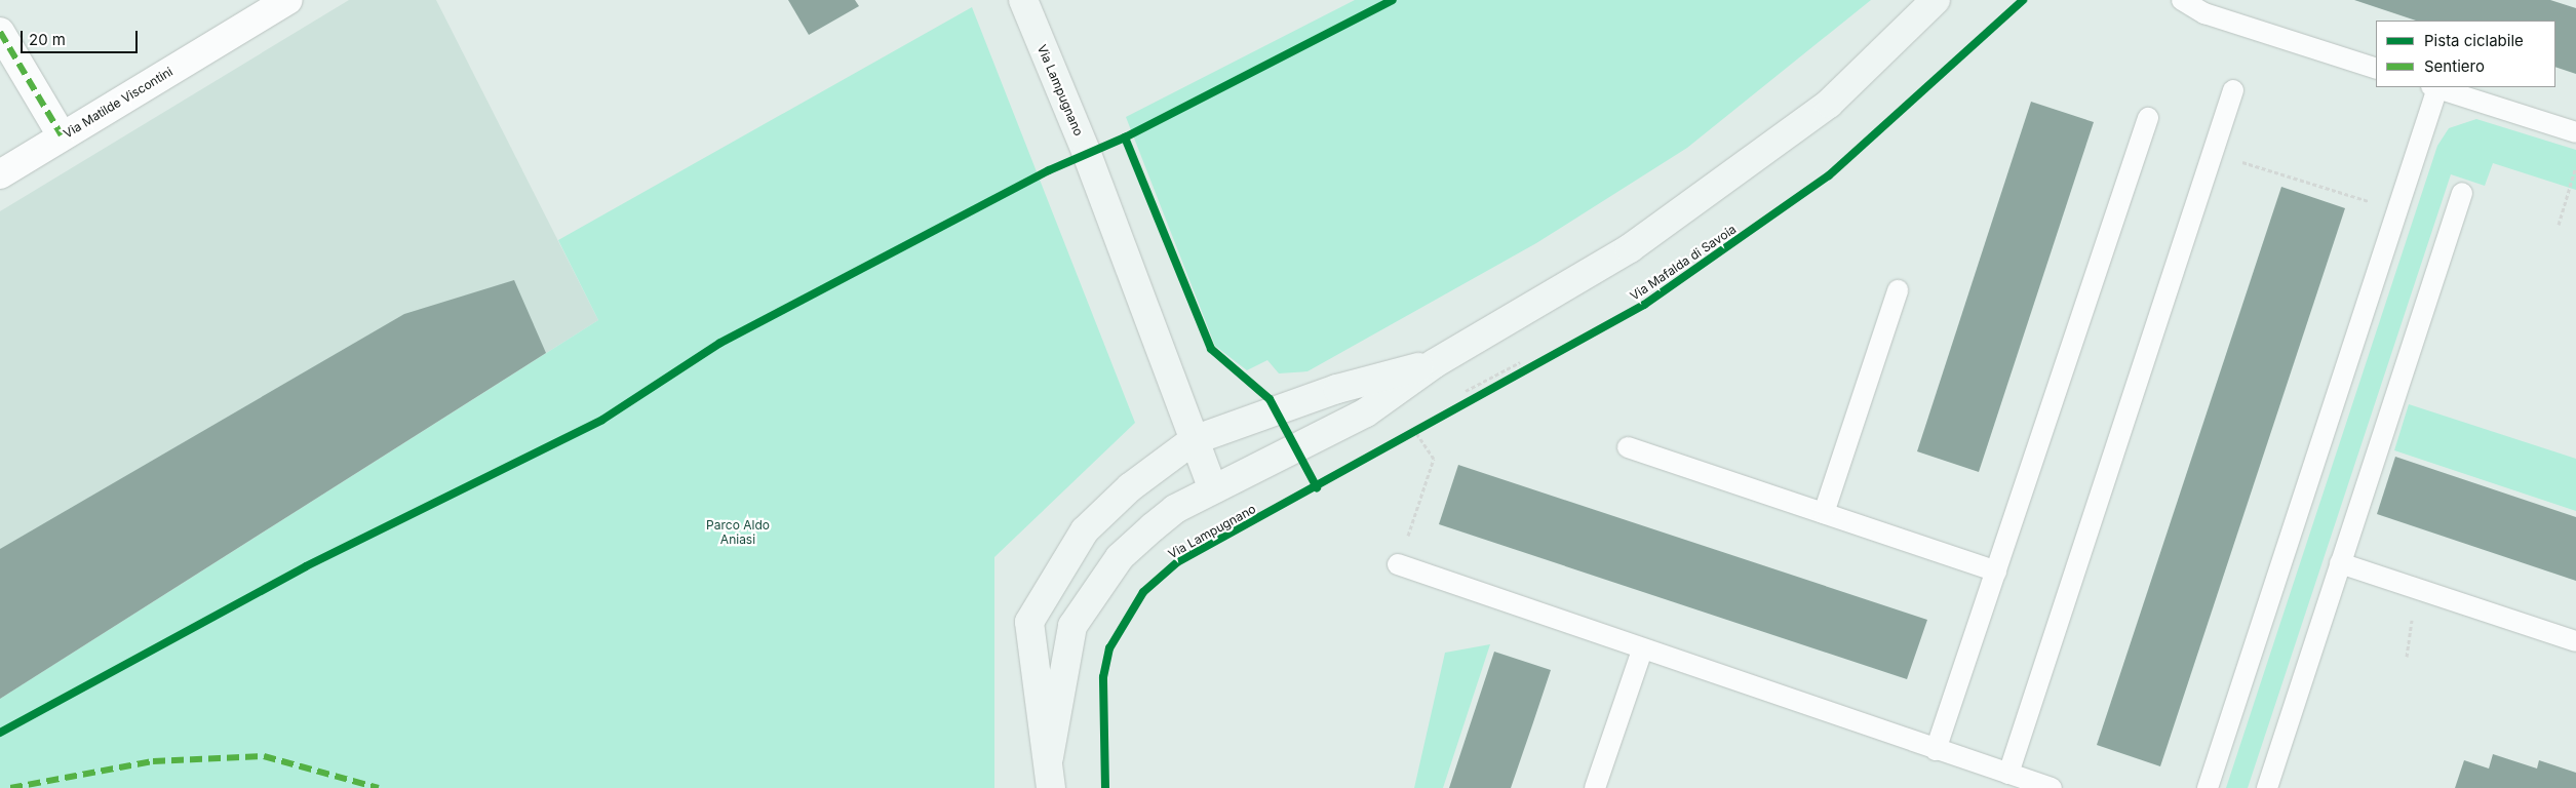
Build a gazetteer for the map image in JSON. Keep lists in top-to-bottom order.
{
  "streets": {
    "street": ["Via Lampugnano", "Via Matilde Viscontini"],
    "cycle path": ["Via Mafalda di Savoia"]
  },
  "parks": ["Parco Aldo Aniasi"],
  "legend": ["Pista ciclabile", "Sentiero"],
  "scale_bar": "20 m"
}
